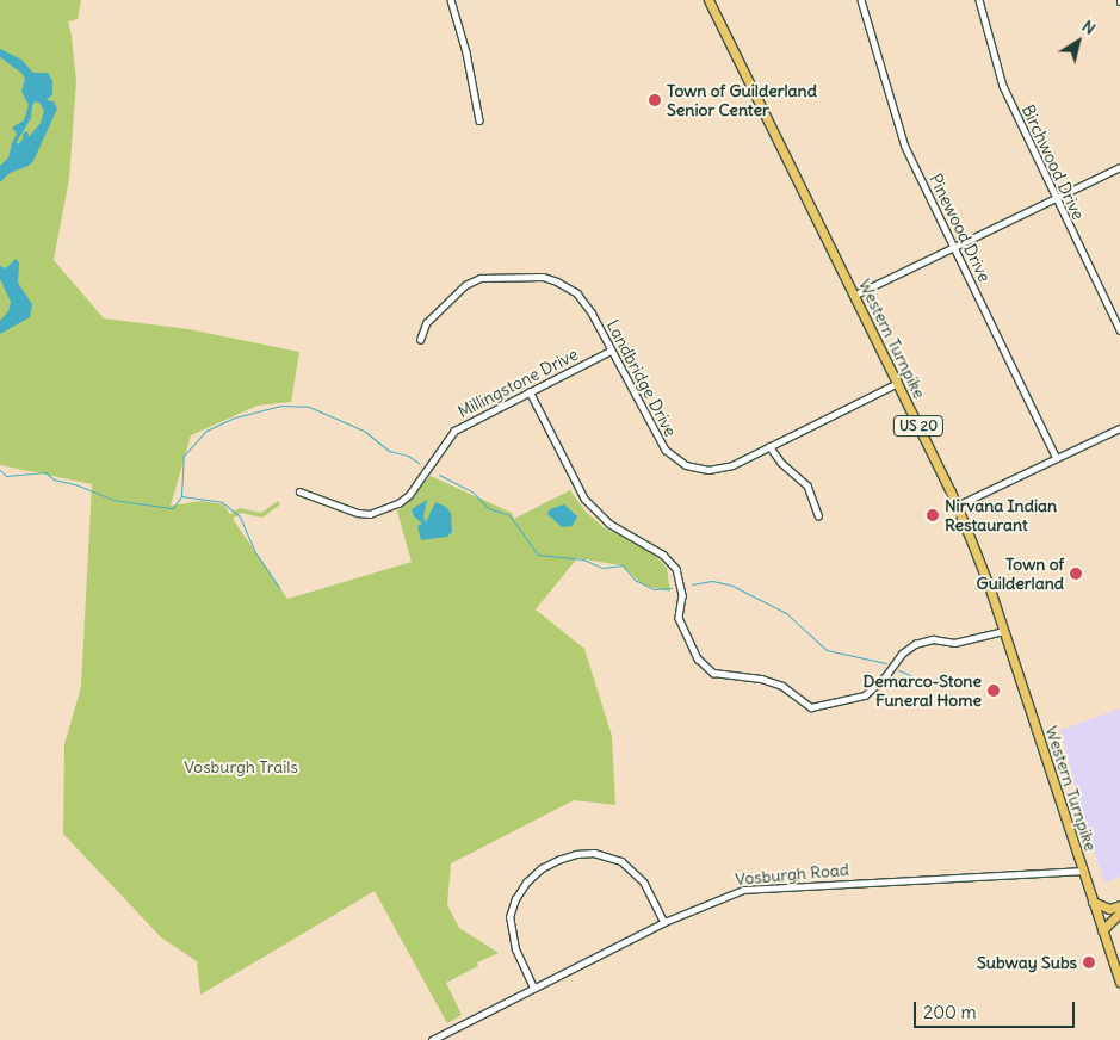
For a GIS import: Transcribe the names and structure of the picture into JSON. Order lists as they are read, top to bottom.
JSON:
{
  "streets": {
    "main road": ["Western Turnpike", "US 20"],
    "street": [
      "Birchwood Drive",
      "Pinewood Drive",
      "Landbridge Drive",
      "Millingstone Drive",
      "Vosburgh Road"
    ]
  },
  "crossings": [
    ["Western Turnpike", "Landbridge Drive"],
    ["Western Turnpike", "US 20"],
    ["Western Turnpike", "Vosburgh Road"],
    ["Landbridge Drive", "Millingstone Drive"],
    ["US 20", "Vosburgh Road"]
  ],
  "parks": ["Vosburgh Trails"],
  "places": [
    "Town of Guilderland Senior Center",
    "Nirvana Indian Restaurant",
    "Town of Guilderland",
    "Demarco-Stone Funeral Home",
    "Subway Subs"
  ],
  "scale_bar": "200 m",
  "north": "top right"
}
